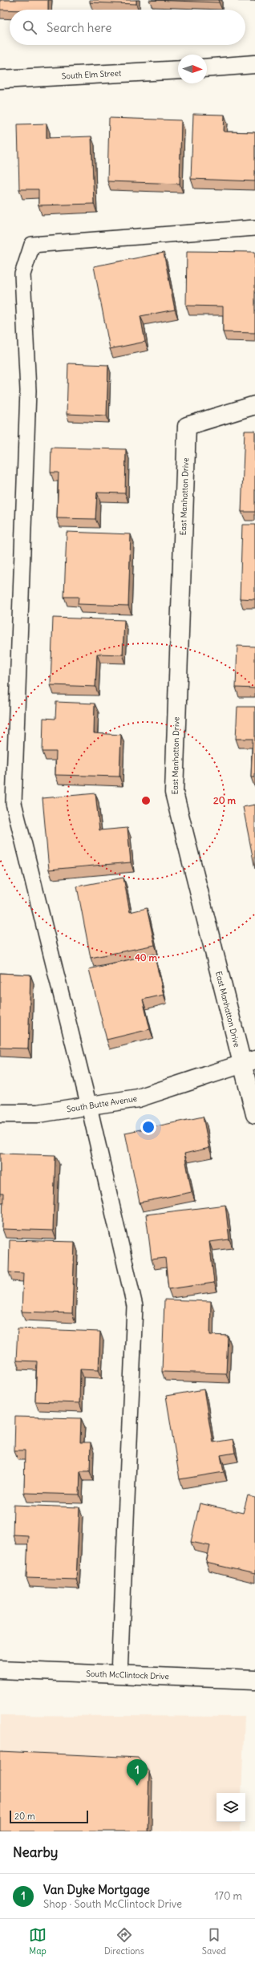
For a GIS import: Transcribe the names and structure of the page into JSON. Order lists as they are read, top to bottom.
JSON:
{
  "streets": {
    "street": [
      "South Elm Street",
      "East Manhatton Drive",
      "South Butte Avenue",
      "South McClintock Drive"
    ]
  },
  "crossings": [
    ["East Manhatton Drive", "South Butte Avenue"]
  ],
  "scale_bar": "20 m",
  "north": "right",
  "page": {
    "search": "Search here",
    "pins": "1",
    "scale": "20 m",
    "heading": "Nearby",
    "list": [
      {
        "mark": "1",
        "name": "Van Dyke Mortgage",
        "note": "Shop · South McClintock Drive",
        "value": "170 m"
      }
    ],
    "nav": ["Map", "Directions", "Saved"]
  },
  "rings": ["20 m", "40 m"]
}
